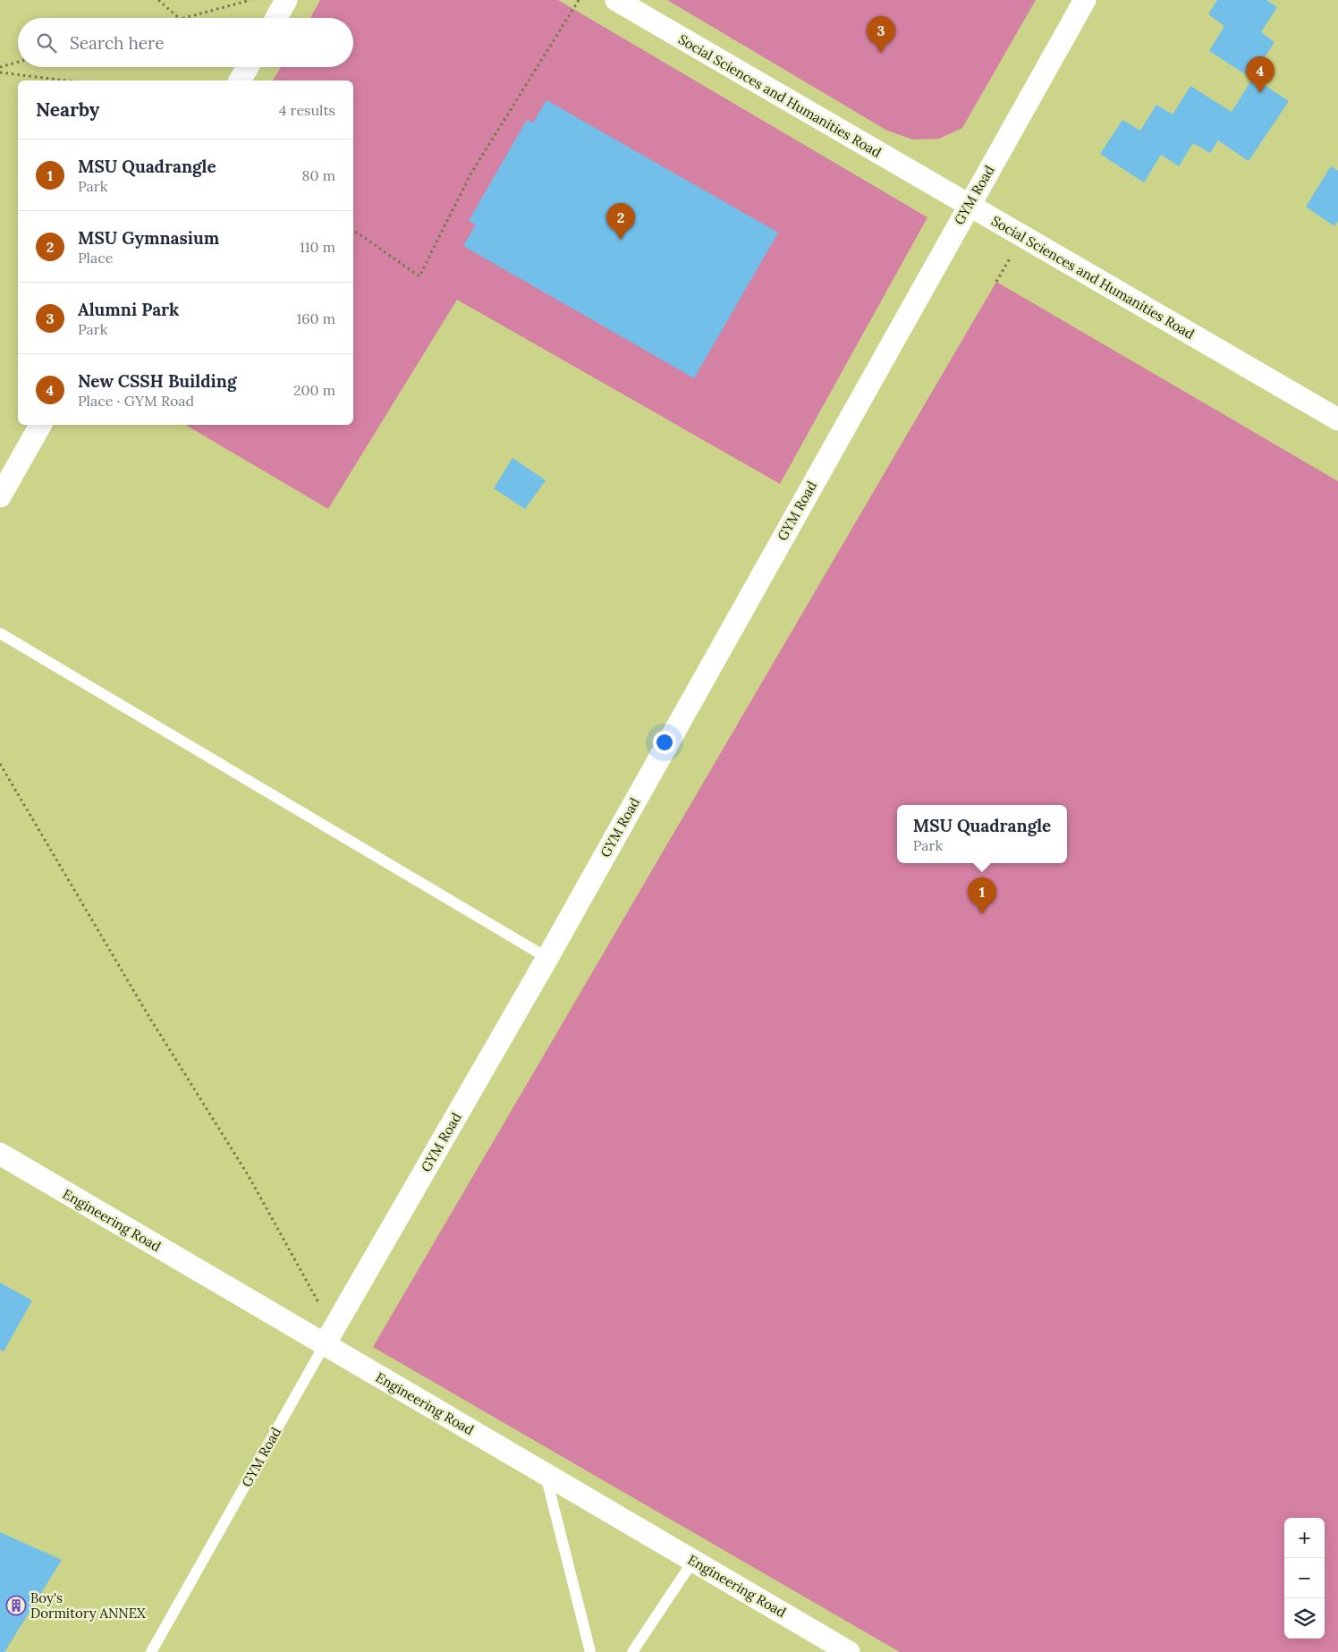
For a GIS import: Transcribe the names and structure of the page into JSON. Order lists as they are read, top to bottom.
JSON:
{
  "streets": {
    "street": ["Social Sciences and Humanities Road", "GYM Road", "Engineering Road"]
  },
  "crossings": [
    ["Social Sciences and Humanities Road", "GYM Road"],
    ["GYM Road", "Engineering Road"]
  ],
  "places": {
    "building": ["Boy's Dormitory ANNEX"]
  },
  "page": {
    "pins": [
      "3",
      "4",
      "2",
      "1"
    ],
    "search": "Search here",
    "heading": ["Nearby", "4 results"],
    "list": [
      {
        "mark": "1",
        "name": "MSU Quadrangle",
        "note": "Park",
        "value": "80 m"
      },
      {
        "mark": "2",
        "name": "MSU Gymnasium",
        "note": "Place",
        "value": "110 m"
      },
      {
        "mark": "3",
        "name": "Alumni Park",
        "note": "Park",
        "value": "160 m"
      },
      {
        "mark": "4",
        "name": "New CSSH Building",
        "note": "Place · GYM Road",
        "value": "200 m"
      }
    ],
    "popup": ["MSU Quadrangle", "Park"],
    "map_buttons": ["+", "−"]
  }
}
